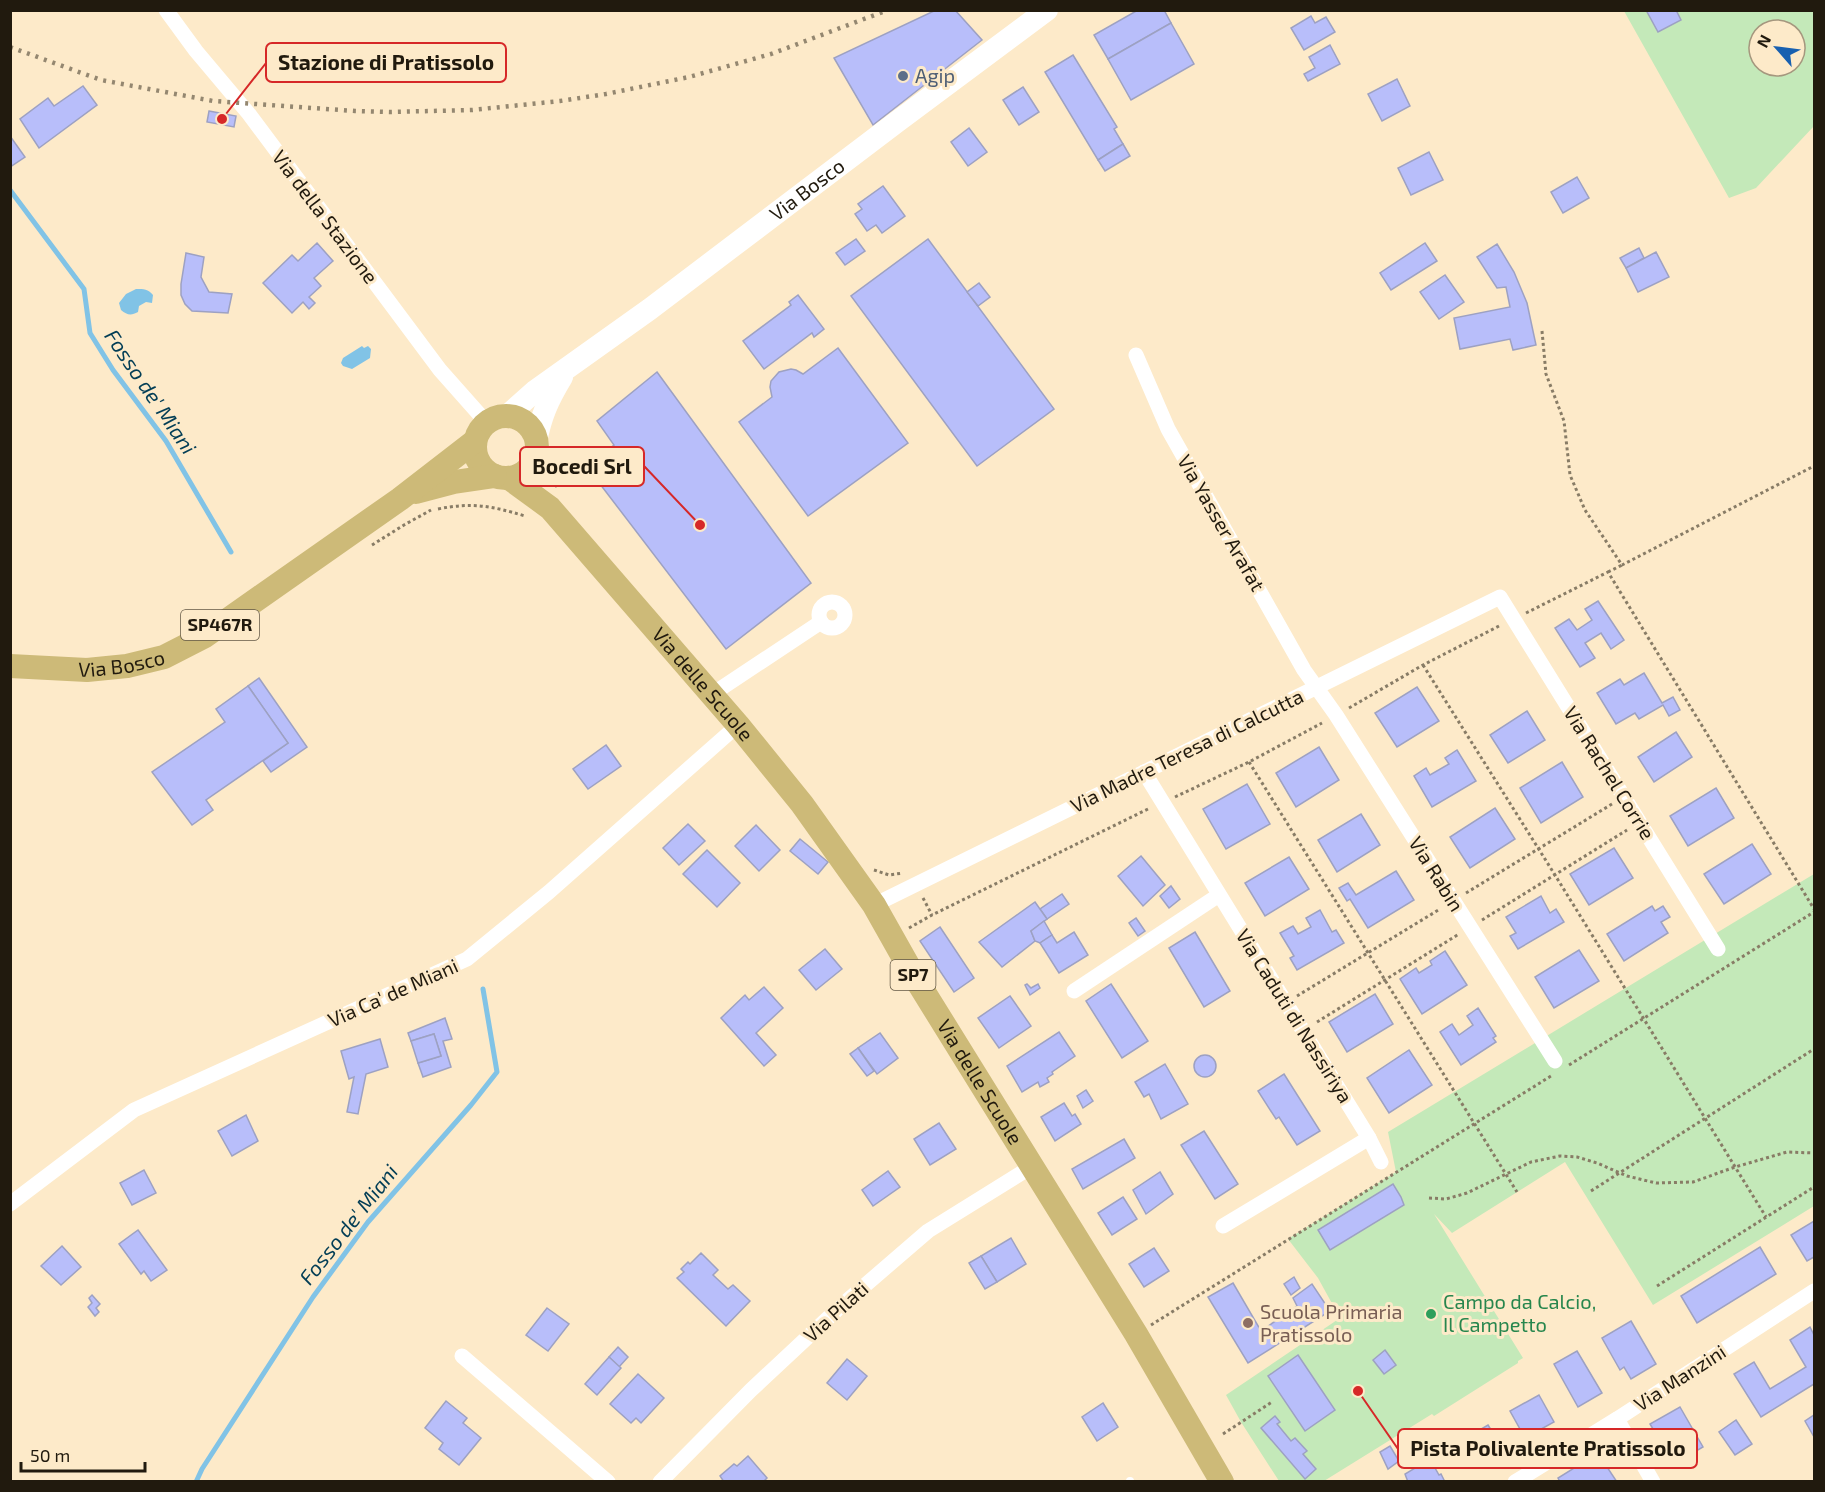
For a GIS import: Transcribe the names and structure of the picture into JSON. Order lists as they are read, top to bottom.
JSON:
{
  "streets": {
    "main road": [
      "Via Bosco",
      "SP467R",
      "Via delle Scuole",
      "SP7"
    ],
    "street": [
      "Via della Stazione",
      "Via Yasser Arafat",
      "Via Madre Teresa di Calcutta",
      "Via Rachel Corrie",
      "Via Rabin",
      "Via Ca' de Miani",
      "Via Caduti di Nassiriya",
      "Via Pilati",
      "Via Manzini"
    ]
  },
  "crossings": [
    ["Via Bosco", "Via della Stazione"],
    ["Via Bosco", "Via delle Scuole"],
    ["Via della Stazione", "Via delle Scuole"],
    ["Via Yasser Arafat", "Via Madre Teresa di Calcutta"],
    ["Via Yasser Arafat", "Via Rabin"],
    ["Via delle Scuole", "Via Madre Teresa di Calcutta"],
    ["Via delle Scuole", "Via Ca' de Miani"],
    ["Via delle Scuole", "Via Pilati"],
    ["Via Madre Teresa di Calcutta", "Via Rachel Corrie"],
    ["Via Madre Teresa di Calcutta", "Via Rabin"],
    ["Via Madre Teresa di Calcutta", "Via Caduti di Nassiriya"]
  ],
  "water": ["Fosso de' Miani"],
  "places": [
    "Agip",
    "Stazione di Pratissolo",
    "Bocedi Srl",
    "Campo da Calcio, Il Campetto",
    "Scuola Primaria Pratissolo",
    "Pista Polivalente Pratissolo"
  ],
  "scale_bar": "50 m",
  "north": "top left"
}
